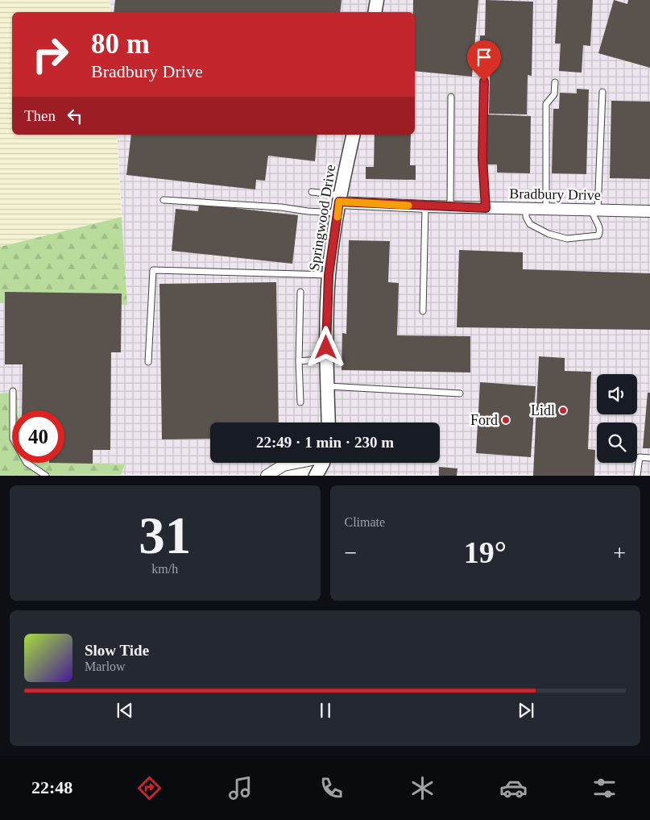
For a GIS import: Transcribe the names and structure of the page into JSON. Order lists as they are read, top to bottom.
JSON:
{
  "streets": {
    "street": ["Bradbury Drive", "Springwood Drive"]
  },
  "crossings": [
    ["Bradbury Drive", "Springwood Drive"]
  ],
  "places": ["Lidl", "Ford"],
  "page": {
    "turn": ["80 m", "Bradbury Drive"],
    "then": "Then",
    "limit": "40",
    "trip": "22:49 · 1 min · 230 m",
    "tile": [
      ["31", "km/h"],
      "Climate"
    ],
    "heat": ["−", "19°", "+"],
    "song": ["Slow Tide", "Marlow"],
    "tabs": "22:48"
  }
}
